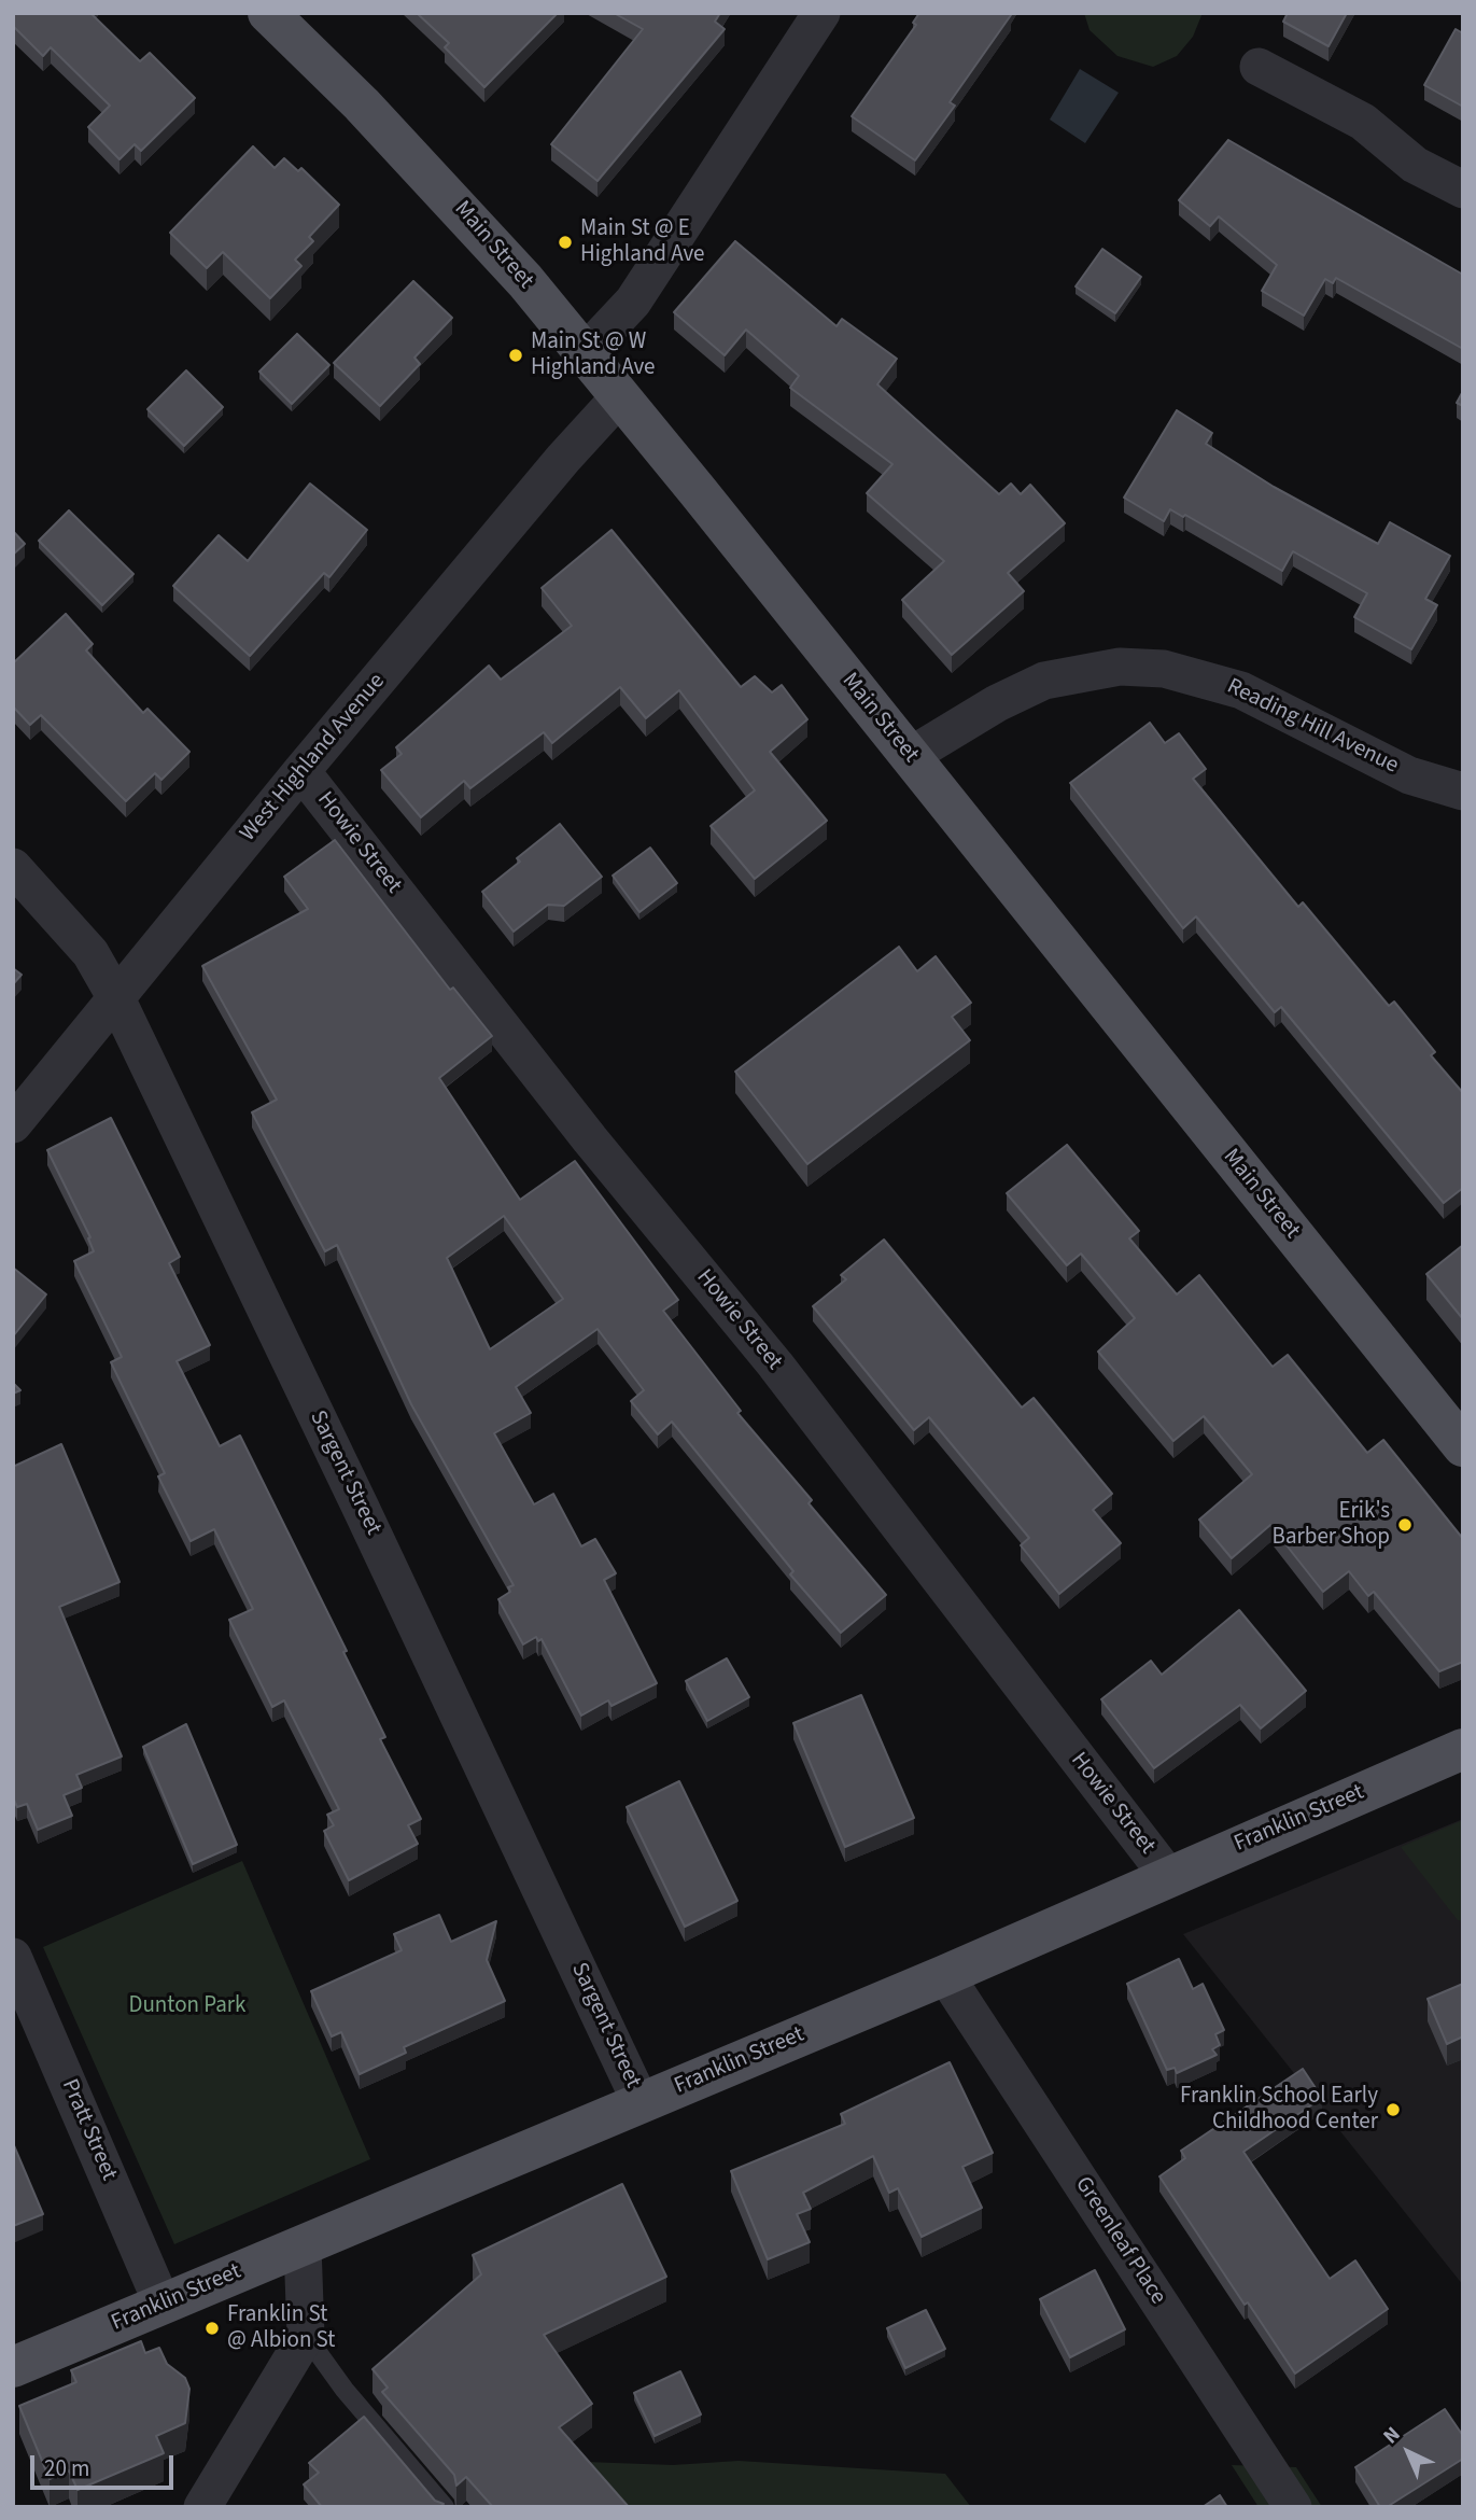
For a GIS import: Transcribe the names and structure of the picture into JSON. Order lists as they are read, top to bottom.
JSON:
{
  "streets": {
    "main road": ["Main Street", "Franklin Street"],
    "street": [
      "Reading Hill Avenue",
      "West Highland Avenue",
      "Howie Street",
      "Sargent Street",
      "Pratt Street",
      "Greenleaf Place"
    ]
  },
  "crossings": [
    ["Main Street", "Reading Hill Avenue"],
    ["Main Street", "West Highland Avenue"],
    ["West Highland Avenue", "Howie Street"],
    ["West Highland Avenue", "Sargent Street"],
    ["Howie Street", "Franklin Street"],
    ["Sargent Street", "Franklin Street"],
    ["Franklin Street", "Pratt Street"],
    ["Franklin Street", "Greenleaf Place"]
  ],
  "parks": ["Dunton Park"],
  "places": [
    "Main St @ E Highland Ave",
    "Main St @ W Highland Ave",
    "Erik's Barber Shop",
    "Franklin School Early Childhood Center",
    "Franklin St @ Albion St"
  ],
  "scale_bar": "20 m",
  "north": "top left"
}
